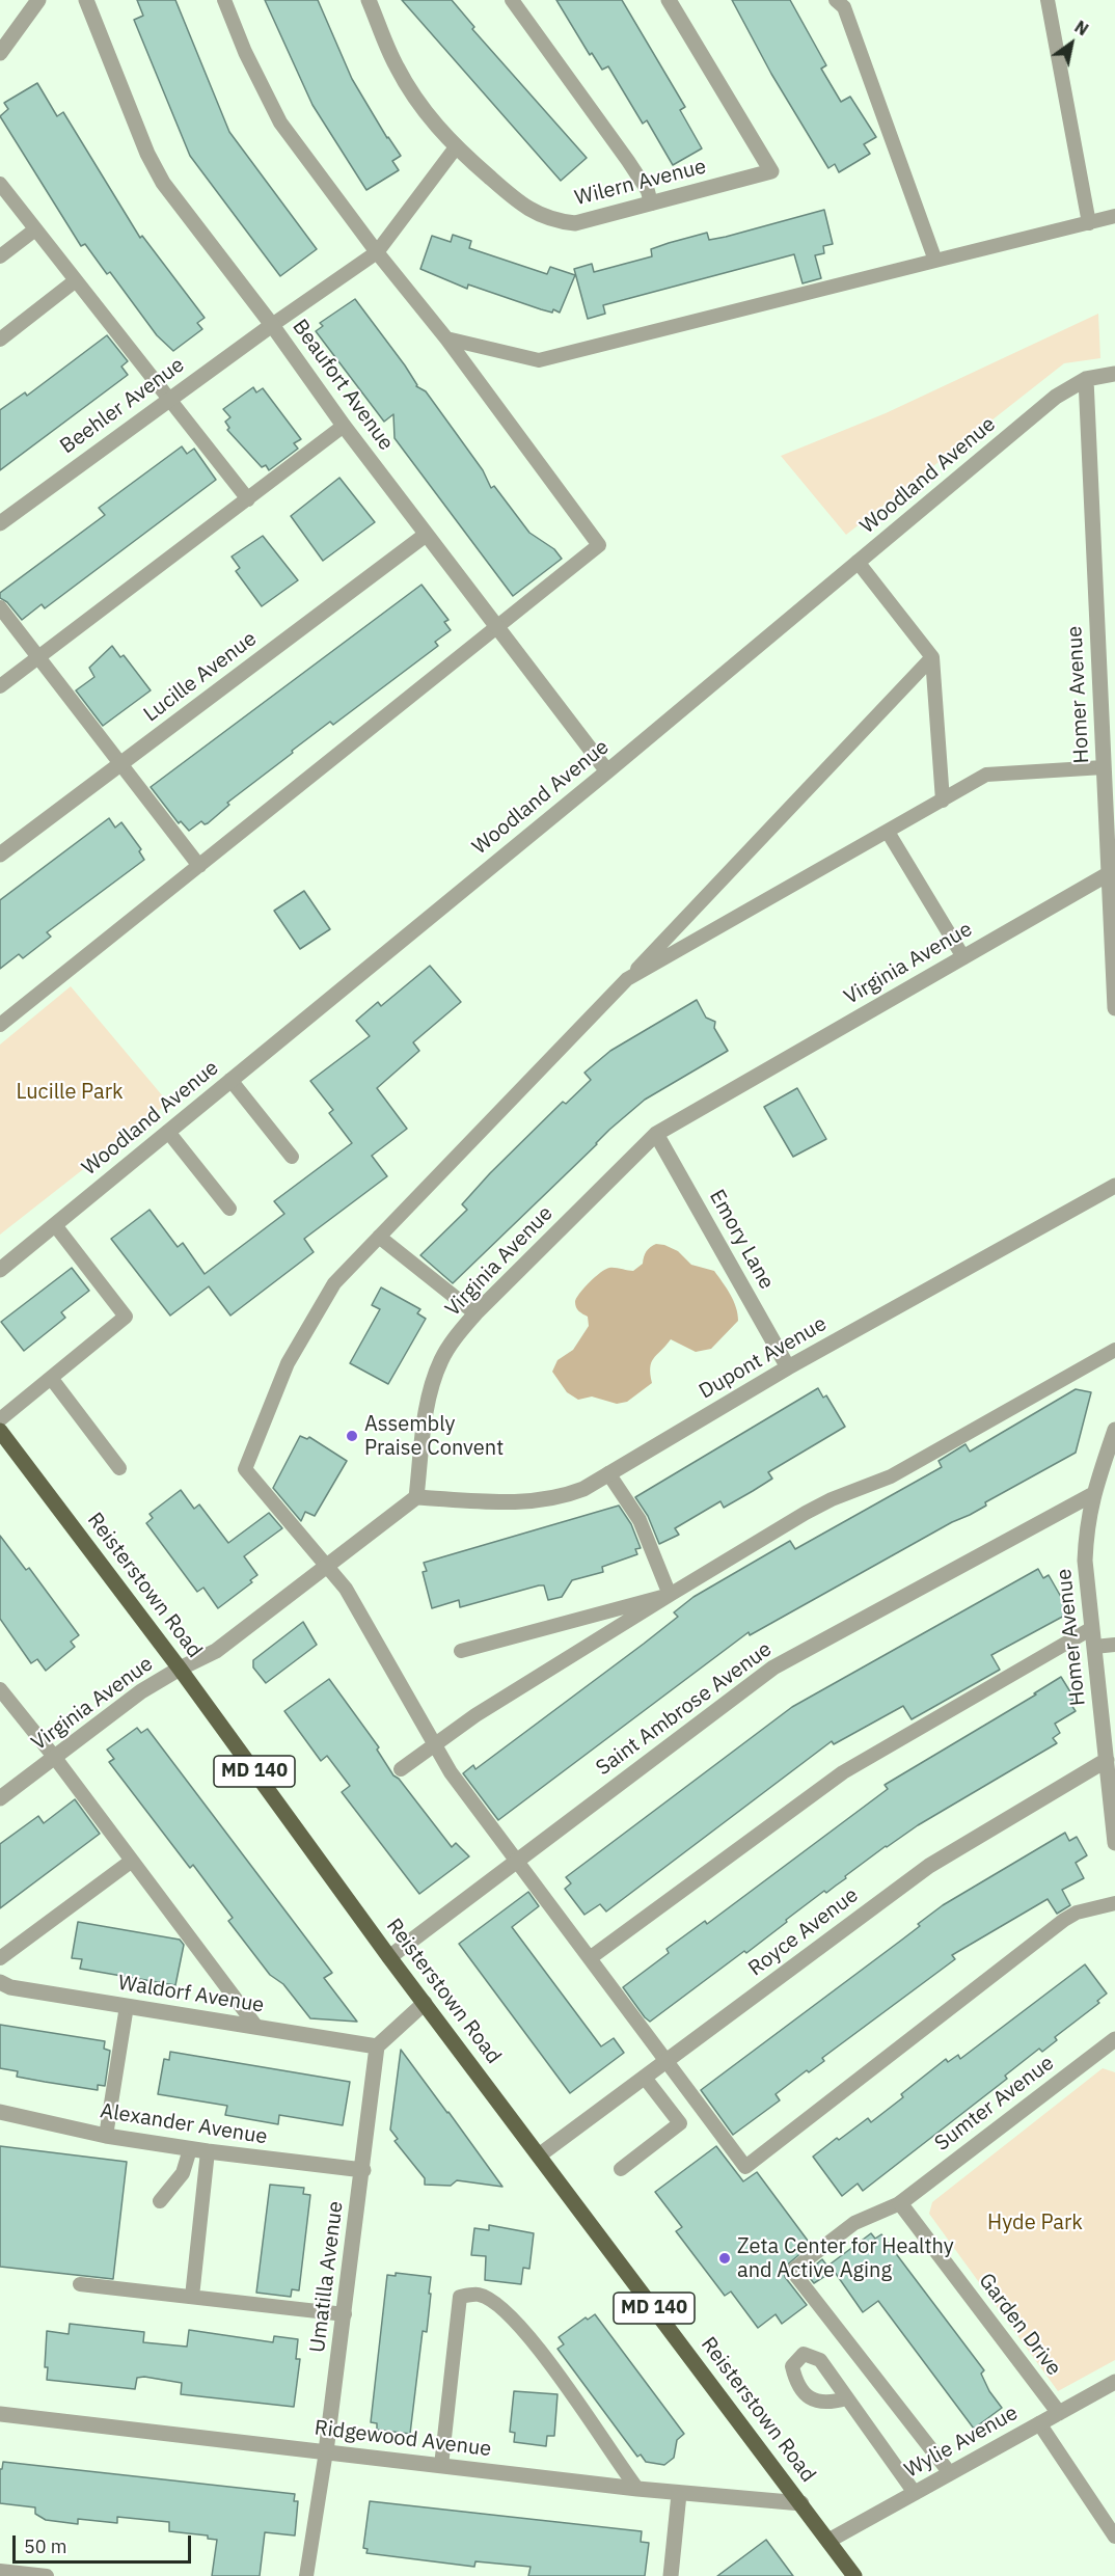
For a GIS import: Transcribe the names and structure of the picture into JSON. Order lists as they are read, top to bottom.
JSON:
{
  "streets": {
    "main road": ["Reisterstown Road", "MD 140"],
    "street": [
      "Wilern Avenue",
      "Beaufort Avenue",
      "Beehler Avenue",
      "Woodland Avenue",
      "Lucille Avenue",
      "Homer Avenue",
      "Virginia Avenue",
      "Emory Lane",
      "Dupont Avenue",
      "Saint Ambrose Avenue",
      "Royce Avenue",
      "Waldorf Avenue",
      "Sumter Avenue",
      "Alexander Avenue",
      "Umatilla Avenue",
      "Garden Drive",
      "Ridgewood Avenue",
      "Wylie Avenue"
    ]
  },
  "crossings": [
    ["Beaufort Avenue", "Beehler Avenue"],
    ["Beaufort Avenue", "Woodland Avenue"],
    ["Beaufort Avenue", "Lucille Avenue"],
    ["Woodland Avenue", "Homer Avenue"],
    ["Homer Avenue", "Virginia Avenue"],
    ["Homer Avenue", "Saint Ambrose Avenue"],
    ["Homer Avenue", "Royce Avenue"],
    ["Virginia Avenue", "Emory Lane"],
    ["Virginia Avenue", "Dupont Avenue"],
    ["Virginia Avenue", "Reisterstown Road"],
    ["Emory Lane", "Dupont Avenue"],
    ["Reisterstown Road", "Saint Ambrose Avenue"],
    ["Reisterstown Road", "Royce Avenue"],
    ["Reisterstown Road", "Ridgewood Avenue"],
    ["Reisterstown Road", "Wylie Avenue"],
    ["Waldorf Avenue", "Umatilla Avenue"],
    ["Sumter Avenue", "Garden Drive"],
    ["Alexander Avenue", "Umatilla Avenue"],
    ["Umatilla Avenue", "Ridgewood Avenue"],
    ["Garden Drive", "Wylie Avenue"]
  ],
  "parks": ["Lucille Park", "Hyde Park"],
  "places": ["Assembly Praise Convent", "Zeta Center for Healthy and Active Aging"],
  "scale_bar": "50 m",
  "north": "top right"
}
